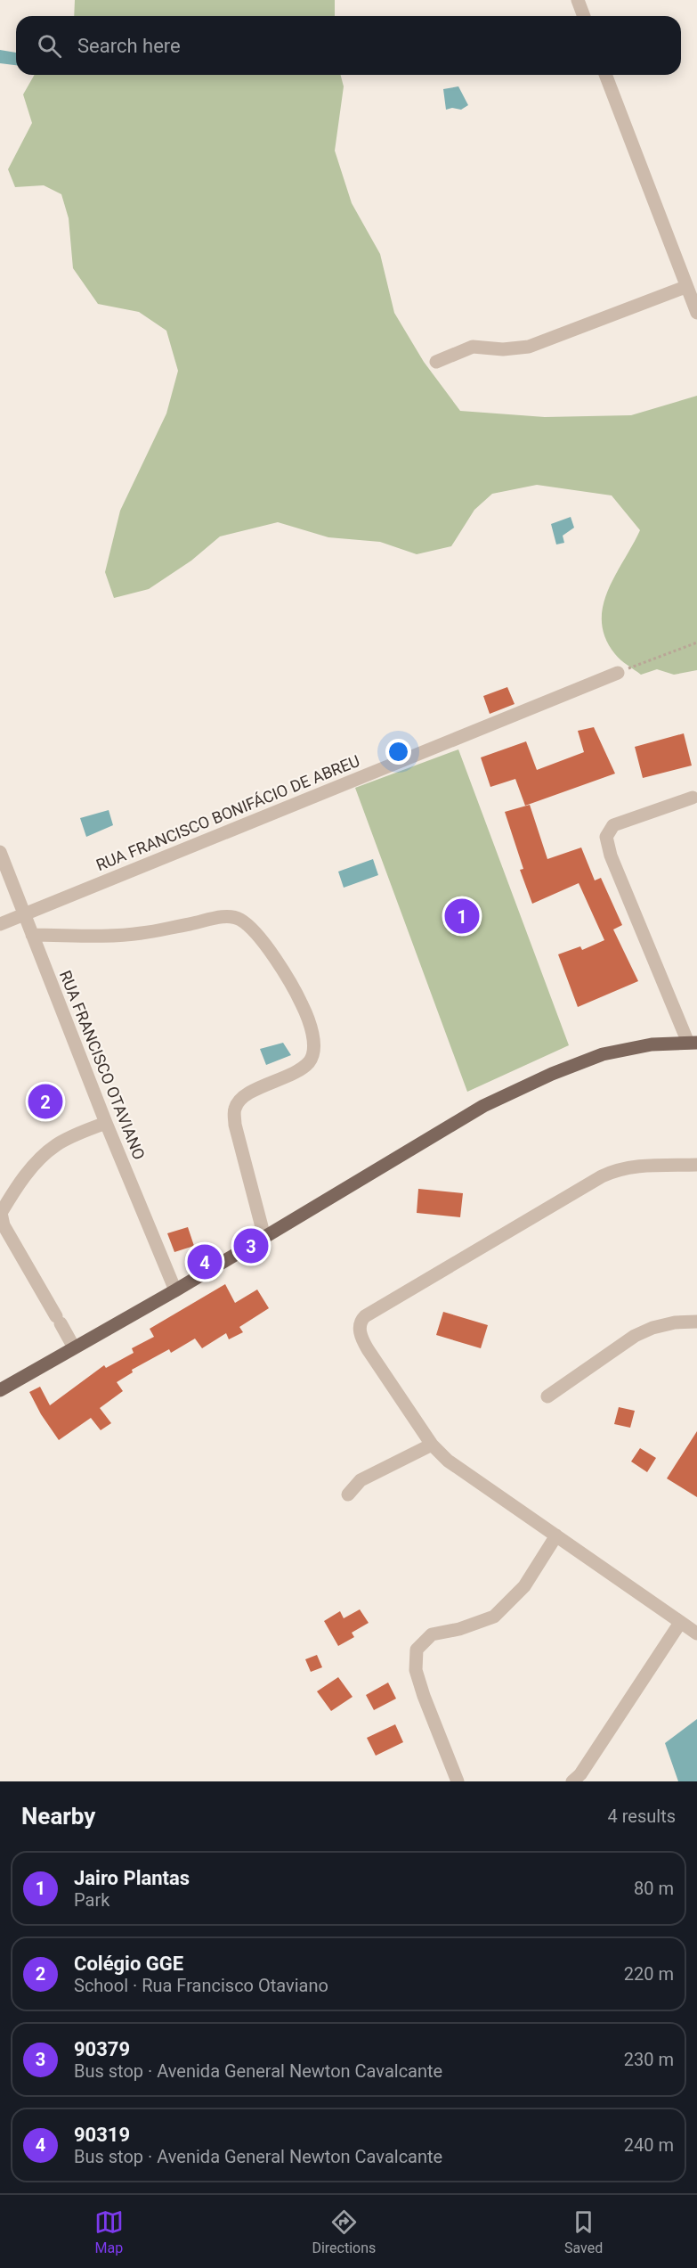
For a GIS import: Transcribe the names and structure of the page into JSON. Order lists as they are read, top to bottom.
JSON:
{
  "streets": {
    "street": ["RUA FRANCISCO BONIFÁCIO DE ABREU", "RUA FRANCISCO OTAVIANO"]
  },
  "crossings": [
    ["RUA FRANCISCO BONIFÁCIO DE ABREU", "RUA FRANCISCO OTAVIANO"]
  ],
  "page": {
    "search": "Search here",
    "pins": [
      "1",
      "2",
      "3",
      "4"
    ],
    "heading": ["Nearby", "4 results"],
    "list": [
      {
        "mark": "1",
        "name": "Jairo Plantas",
        "note": "Park",
        "value": "80 m"
      },
      {
        "mark": "2",
        "name": "Colégio GGE",
        "note": "School · Rua Francisco Otaviano",
        "value": "220 m"
      },
      {
        "mark": "3",
        "name": "90379",
        "note": "Bus stop · Avenida General Newton Cavalcante",
        "value": "230 m"
      },
      {
        "mark": "4",
        "name": "90319",
        "note": "Bus stop · Avenida General Newton Cavalcante",
        "value": "240 m"
      }
    ],
    "nav": ["Map", "Directions", "Saved"]
  }
}
